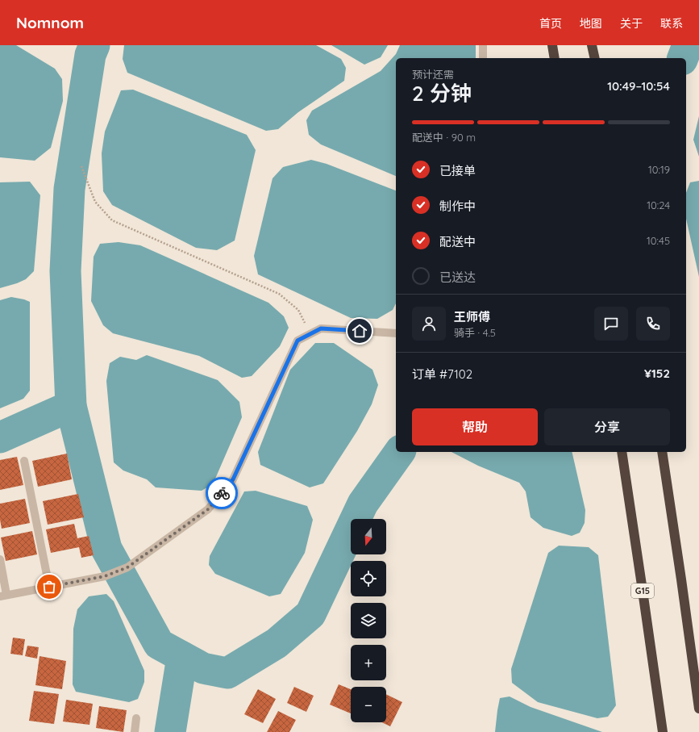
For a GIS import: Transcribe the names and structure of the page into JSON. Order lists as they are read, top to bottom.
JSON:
{
  "streets": {
    "highway": ["G15"]
  },
  "north": "bottom",
  "page": {
    "header": "Nomnom",
    "nav": [
      "首页",
      "地图",
      "关于",
      "联系"
    ],
    "heading": ["2 分钟", "预计还需", "10:49–10:54"],
    "panel": [
      "王师傅",
      "骑手 · 4.5",
      "订单 #7102",
      "¥152"
    ],
    "bar": "配送中 · 90 m",
    "list": [
      ["已接单", "10:19"],
      ["制作中", "10:24"],
      ["配送中", "10:45"],
      "已送达"
    ],
    "buttons": ["帮助", "分享"],
    "map_buttons": ["+", "−"]
  }
}
